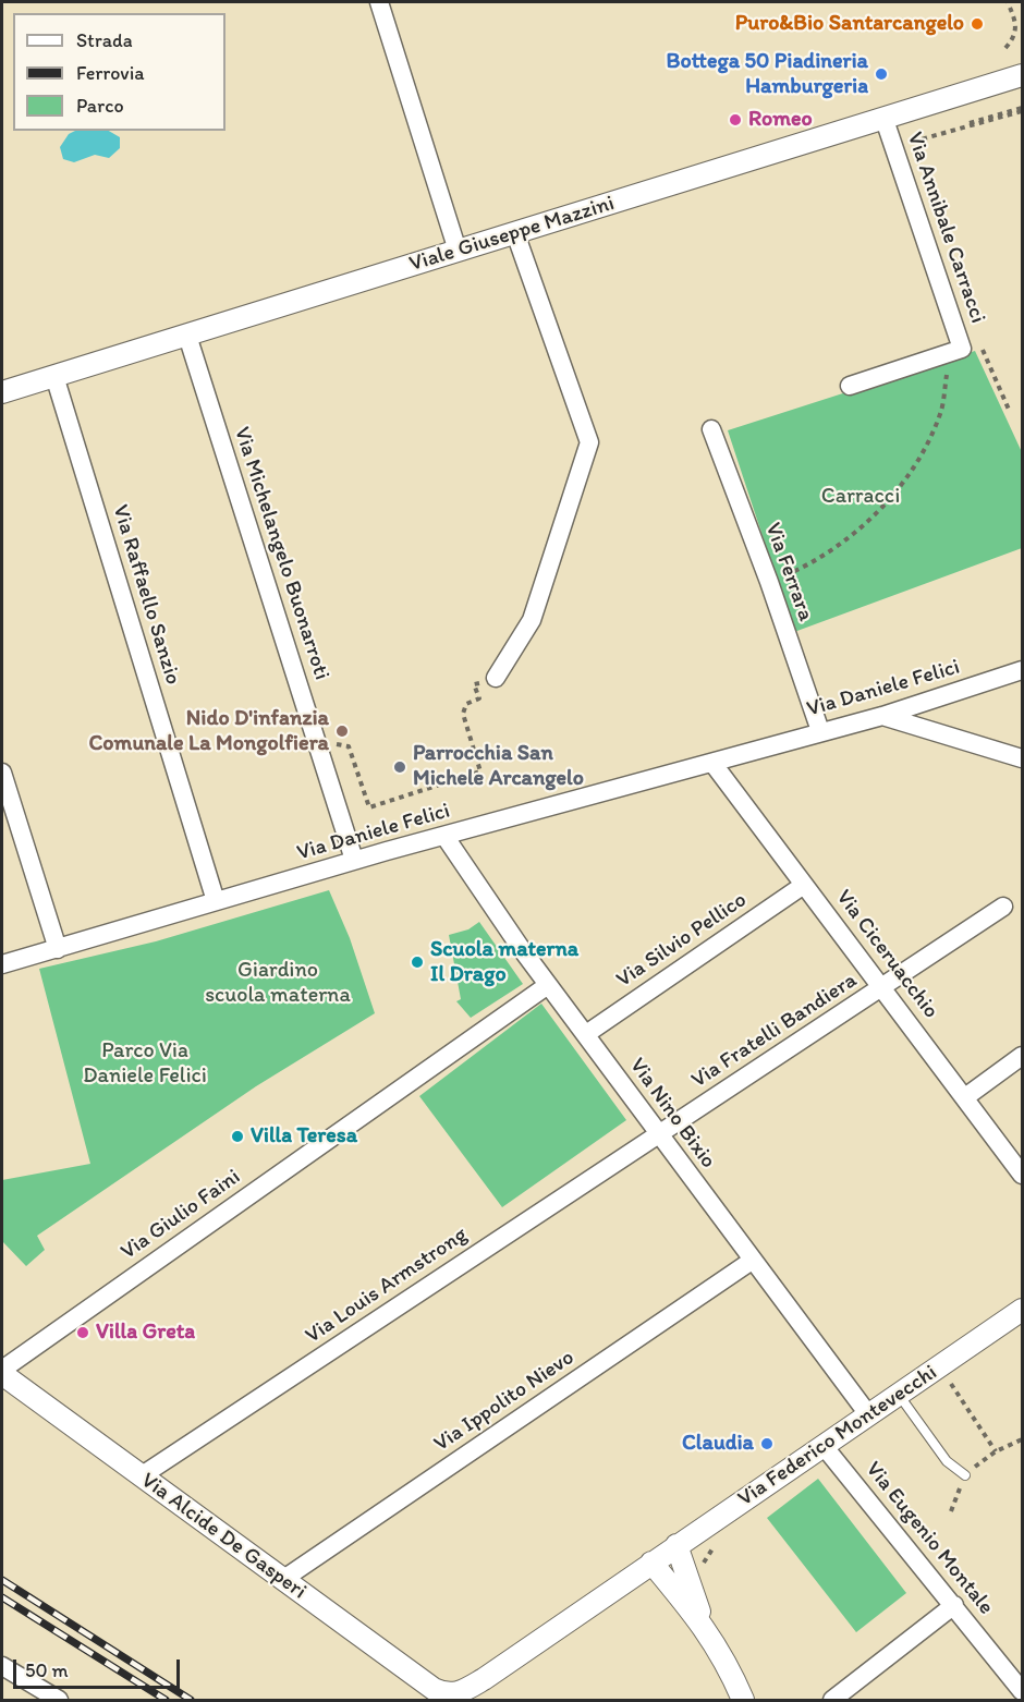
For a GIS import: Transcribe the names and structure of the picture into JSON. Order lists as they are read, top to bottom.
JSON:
{
  "streets": {
    "street": [
      "Via Annibale Carracci",
      "Viale Giuseppe Mazzini",
      "Via Michelangelo Buonarroti",
      "Via Ferrara",
      "Via Raffaello Sanzio",
      "Via Daniele Felici",
      "Via Silvio Pellico",
      "Via Ciceruacchio",
      "Via Fratelli Bandiera",
      "Via Nino Bixio",
      "Via Giulio Faini",
      "Via Louis Armstrong",
      "Via Ippolito Nievo",
      "Via Federico Montevecchi",
      "Via Alcide De Gasperi",
      "Via Eugenio Montale"
    ]
  },
  "crossings": [
    ["Via Annibale Carracci", "Viale Giuseppe Mazzini"],
    ["Viale Giuseppe Mazzini", "Via Michelangelo Buonarroti"],
    ["Viale Giuseppe Mazzini", "Via Raffaello Sanzio"],
    ["Via Michelangelo Buonarroti", "Via Daniele Felici"],
    ["Via Ferrara", "Via Daniele Felici"],
    ["Via Raffaello Sanzio", "Via Daniele Felici"],
    ["Via Daniele Felici", "Via Ciceruacchio"],
    ["Via Daniele Felici", "Via Nino Bixio"],
    ["Via Silvio Pellico", "Via Ciceruacchio"],
    ["Via Silvio Pellico", "Via Nino Bixio"],
    ["Via Ciceruacchio", "Via Fratelli Bandiera"],
    ["Via Fratelli Bandiera", "Via Nino Bixio"],
    ["Via Fratelli Bandiera", "Via Louis Armstrong"],
    ["Via Nino Bixio", "Via Giulio Faini"],
    ["Via Nino Bixio", "Via Louis Armstrong"],
    ["Via Nino Bixio", "Via Ippolito Nievo"],
    ["Via Nino Bixio", "Via Federico Montevecchi"],
    ["Via Giulio Faini", "Via Alcide De Gasperi"],
    ["Via Louis Armstrong", "Via Alcide De Gasperi"],
    ["Via Ippolito Nievo", "Via Alcide De Gasperi"],
    ["Via Federico Montevecchi", "Via Alcide De Gasperi"],
    ["Via Federico Montevecchi", "Via Eugenio Montale"]
  ],
  "parks": ["Carracci", "Giardino scuola materna", "Parco Via Daniele Felici"],
  "places": [
    "Puro&Bio Santarcangelo",
    "Bottega 50 Piadineria Hamburgeria",
    "Romeo",
    "Nido D'infanzia Comunale La Mongolfiera",
    "Parrocchia San Michele Arcangelo",
    "Scuola materna Il Drago",
    "Villa Teresa",
    "Villa Greta",
    "Claudia"
  ],
  "legend": ["Strada", "Ferrovia", "Parco"],
  "scale_bar": "50 m"
}
